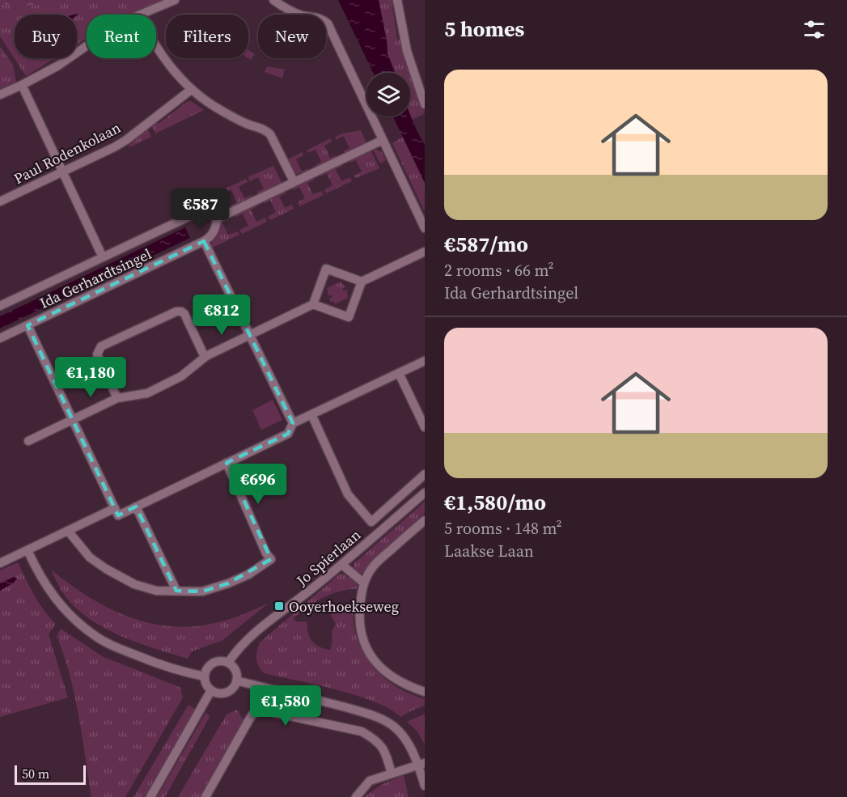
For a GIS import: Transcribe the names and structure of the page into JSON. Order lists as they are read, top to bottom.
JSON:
{
  "streets": {
    "street": ["Paul Rodenkolaan", "Ida Gerhardtsingel", "Jo Spierlaan"]
  },
  "places": {
    "transit": ["Ooyerhoekseweg"]
  },
  "scale_bar": "50 m",
  "page": {
    "heading": "5 homes",
    "chip": [
      "Buy",
      "Rent",
      "Filters",
      "New"
    ],
    "list": [
      {
        "name": "€587/mo",
        "note": "2 rooms · 66 m² · Ida Gerhardtsingel"
      },
      {
        "name": "€1,580/mo",
        "note": "5 rooms · 148 m² · Laakse Laan"
      }
    ],
    "price": [
      "€587",
      "€812",
      "€1,180",
      "€696",
      "€1,580"
    ],
    "scale": "50 m"
  }
}
